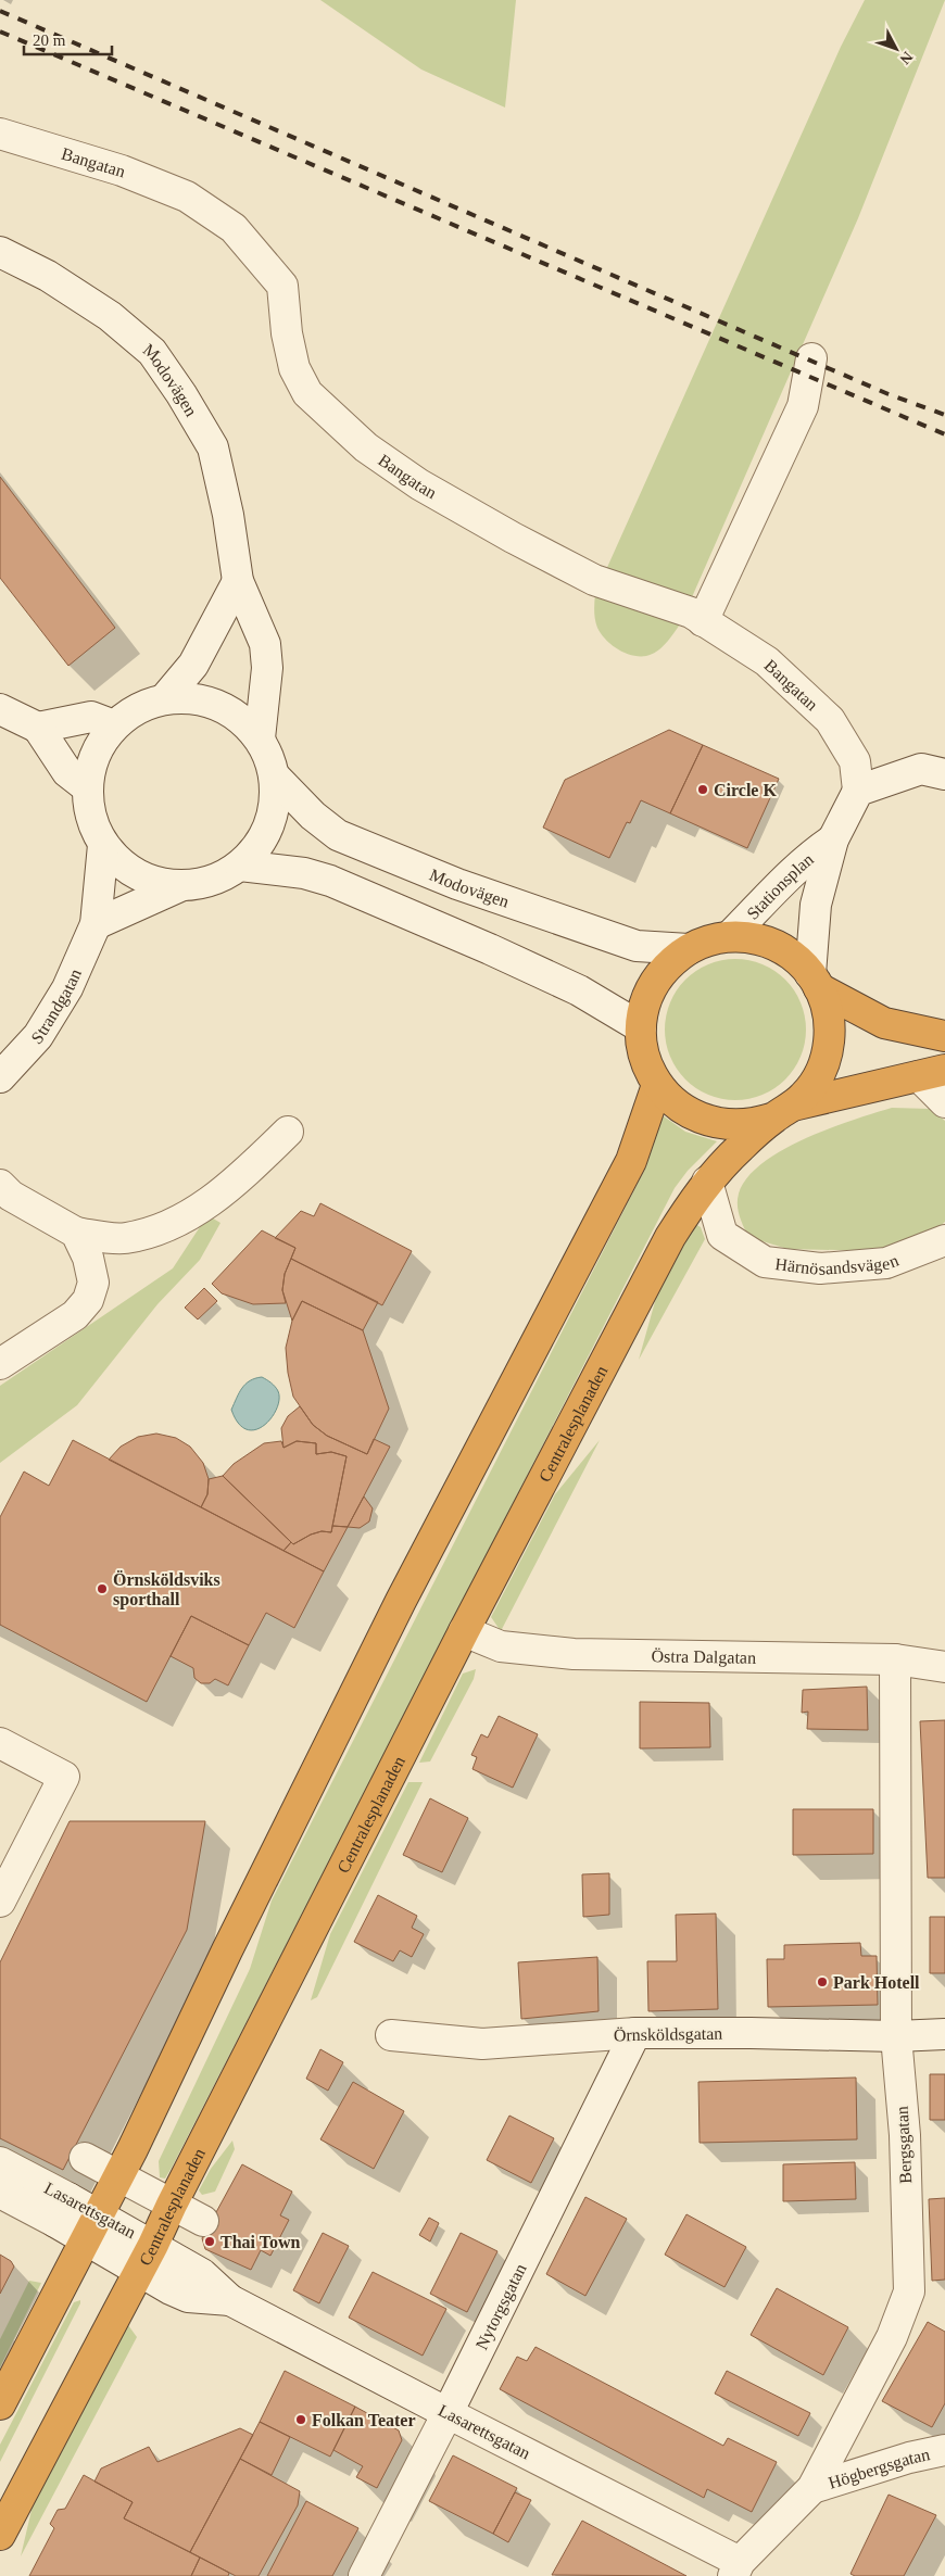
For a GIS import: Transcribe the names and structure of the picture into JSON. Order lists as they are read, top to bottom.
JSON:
{
  "streets": {
    "highway": ["Centralesplanaden"],
    "street": [
      "Bangatan",
      "Modovägen",
      "Stationsplan",
      "Strandgatan",
      "Härnösandsvägen",
      "Östra Dalgatan",
      "Örnsköldsgatan",
      "Bergsgatan",
      "Lasarettsgatan",
      "Nytorgsgatan",
      "Högbergsgatan"
    ]
  },
  "crossings": [
    ["Bangatan", "Stationsplan"],
    ["Modovägen", "Stationsplan"],
    ["Modovägen", "Strandgatan"],
    ["Modovägen", "Centralesplanaden"],
    ["Stationsplan", "Centralesplanaden"],
    ["Härnösandsvägen", "Centralesplanaden"],
    ["Centralesplanaden", "Östra Dalgatan"],
    ["Centralesplanaden", "Lasarettsgatan"],
    ["Östra Dalgatan", "Bergsgatan"],
    ["Örnsköldsgatan", "Bergsgatan"],
    ["Örnsköldsgatan", "Nytorgsgatan"],
    ["Bergsgatan", "Lasarettsgatan"],
    ["Bergsgatan", "Högbergsgatan"],
    ["Lasarettsgatan", "Nytorgsgatan"]
  ],
  "places": [
    "Circle K",
    "Örnsköldsviks sporthall",
    "Park Hotell",
    "Thai Town",
    "Folkan Teater"
  ],
  "scale_bar": "20 m",
  "north": "bottom right"
}
